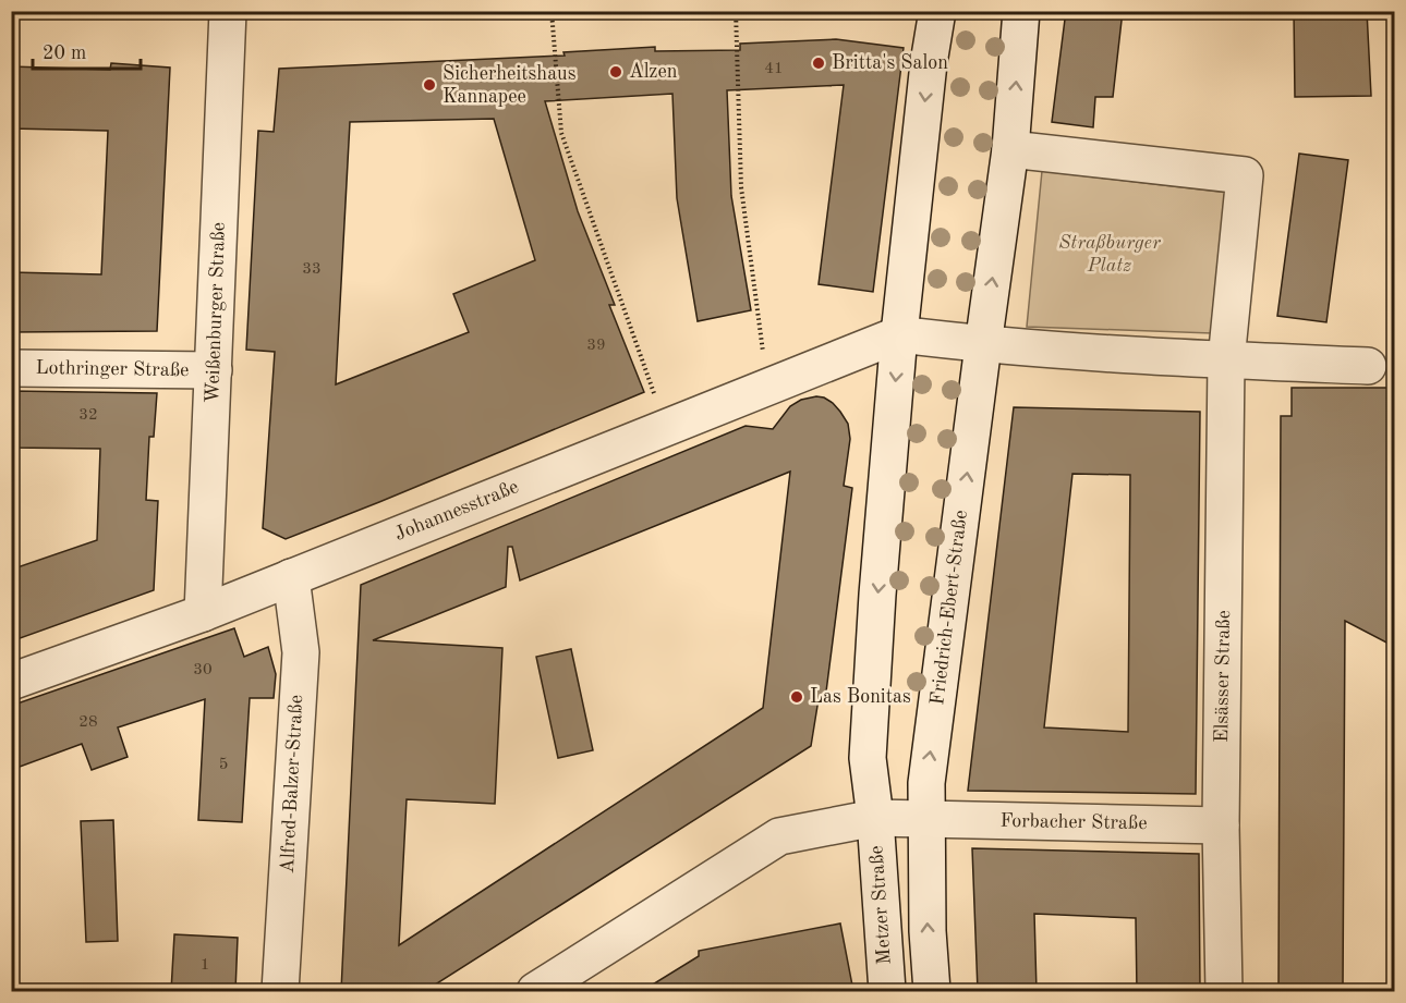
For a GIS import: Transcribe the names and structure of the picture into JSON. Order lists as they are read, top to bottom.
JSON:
{
  "streets": {
    "street": [
      "Weißenburger Straße",
      "Lothringer Straße",
      "Johannesstraße",
      "Friedrich-Ebert-Straße",
      "Elsässer Straße",
      "Alfred-Balzer-Straße",
      "Forbacher Straße",
      "Metzer Straße"
    ]
  },
  "crossings": [
    ["Weißenburger Straße", "Lothringer Straße"],
    ["Weißenburger Straße", "Johannesstraße"],
    ["Johannesstraße", "Alfred-Balzer-Straße"],
    ["Friedrich-Ebert-Straße", "Forbacher Straße"],
    ["Elsässer Straße", "Forbacher Straße"]
  ],
  "parks": ["Straßburger Platz"],
  "places": [
    "Britta's Salon",
    "Alzen",
    "Sicherheitshaus Kannapee",
    "Las Bonitas"
  ],
  "house_numbers": [
    "41",
    "33",
    "39",
    "32",
    "30",
    "28",
    "5",
    "1"
  ],
  "scale_bar": "20 m"
}
